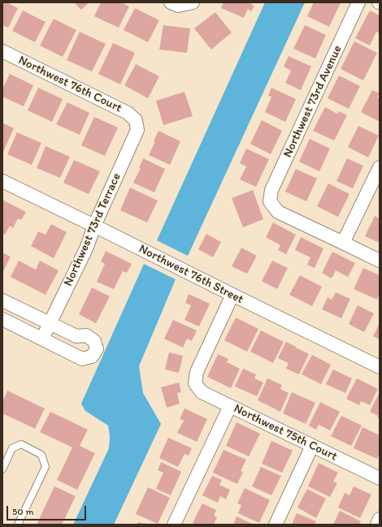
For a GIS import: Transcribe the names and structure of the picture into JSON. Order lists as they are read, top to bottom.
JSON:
{
  "streets": {
    "street": [
      "Northwest 76th Court",
      "Northwest 73rd Avenue",
      "Northwest 73rd Terrace",
      "Northwest 76th Street",
      "Northwest 75th Court"
    ]
  },
  "crossings": [
    ["Northwest 76th Court", "Northwest 73rd Terrace"],
    ["Northwest 73rd Terrace", "Northwest 76th Street"],
    ["Northwest 76th Street", "Northwest 75th Court"]
  ],
  "scale_bar": "50 m"
}
